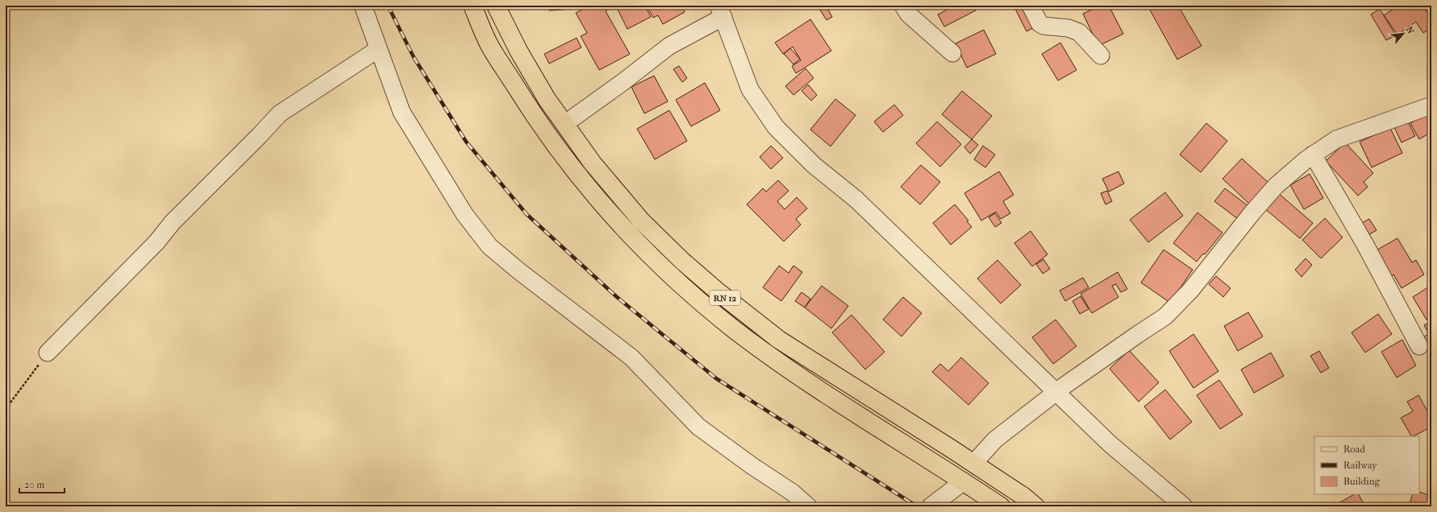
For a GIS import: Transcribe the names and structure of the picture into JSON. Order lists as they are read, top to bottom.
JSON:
{
  "streets": {
    "highway": ["RN 12"]
  },
  "legend": ["Road", "Railway", "Building"],
  "scale_bar": "20 m",
  "north": "top right"
}
